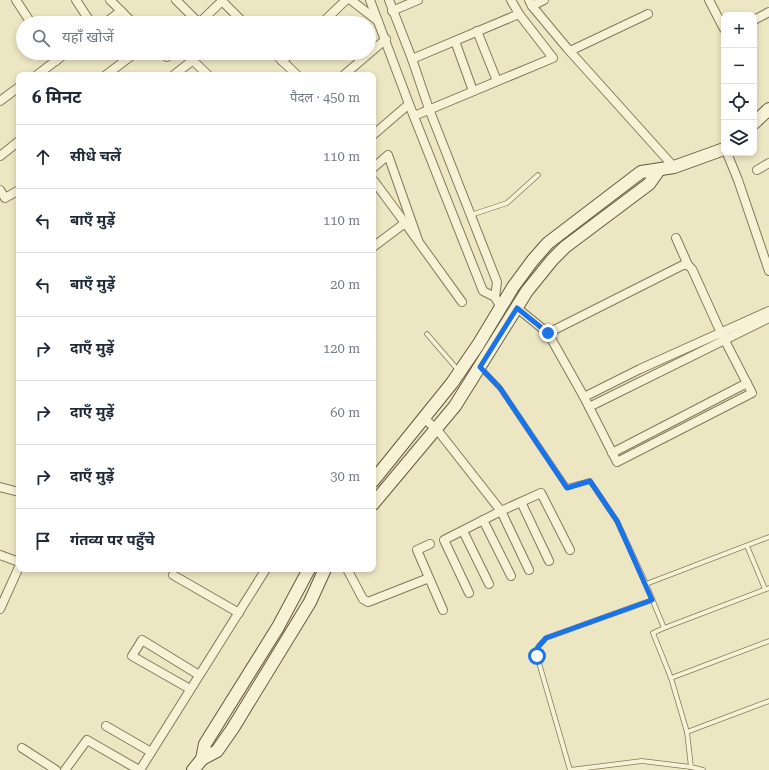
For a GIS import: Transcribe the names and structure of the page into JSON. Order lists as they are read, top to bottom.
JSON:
{
  "page": {
    "map_buttons": ["+", "−"],
    "search": "यहाँ खोजें",
    "heading": ["6 मिनट", "पैदल · 450 m"],
    "list": [
      ["सीधे चलें", "110 m"],
      ["बाएँ मुड़ें", "110 m"],
      ["बाएँ मुड़ें", "20 m"],
      ["दाएँ मुड़ें", "120 m"],
      ["दाएँ मुड़ें", "60 m"],
      ["दाएँ मुड़ें", "30 m"],
      "गंतव्य पर पहुँचे"
    ]
  }
}
